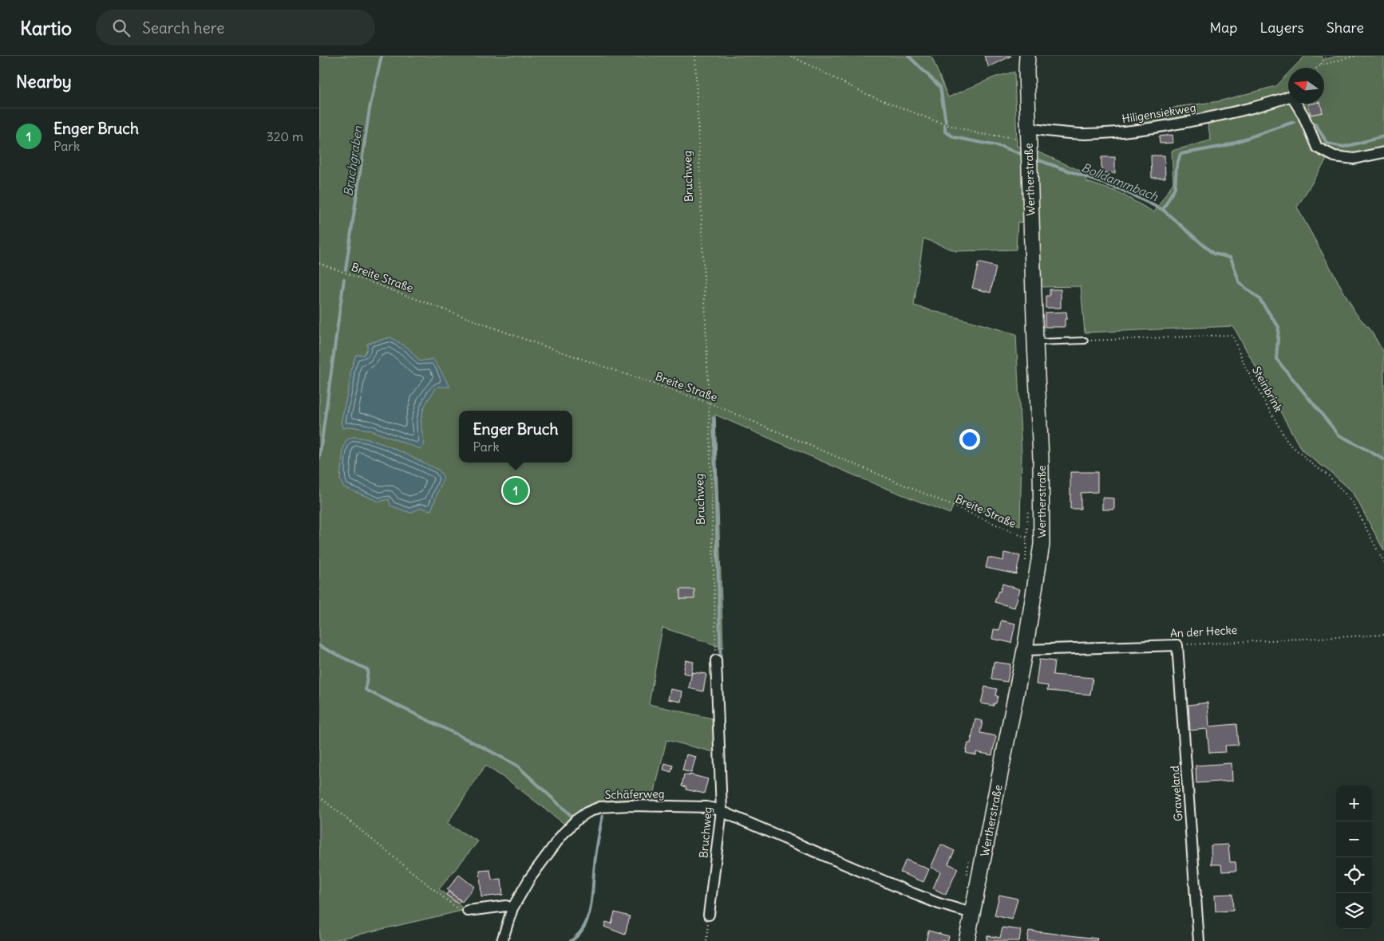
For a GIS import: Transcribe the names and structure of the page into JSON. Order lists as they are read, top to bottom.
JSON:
{
  "streets": {
    "main road": ["Wertherstraße"],
    "street": [
      "Hiligensiekweg",
      "Bruchweg",
      "An der Hecke",
      "Graweland",
      "Schäferweg"
    ],
    "path": ["Breite Straße", "Steinbrink"]
  },
  "crossings": [
    ["Hiligensiekweg", "Wertherstraße"],
    ["Bruchweg", "Breite Straße"],
    ["Bruchweg", "Schäferweg"],
    ["Wertherstraße", "An der Hecke"],
    ["Wertherstraße", "Schäferweg"],
    ["An der Hecke", "Graweland"]
  ],
  "water": ["Bruchgraben", "Bolldammbach"],
  "north": "left",
  "page": {
    "header": "Kartio",
    "search": "Search here",
    "nav": ["Map", "Layers", "Share"],
    "heading": "Nearby",
    "list": [
      {
        "mark": "1",
        "name": "Enger Bruch",
        "note": "Park",
        "value": "320 m"
      }
    ],
    "popup": ["Enger Bruch", "Park"],
    "pins": "1",
    "map_buttons": ["+", "−"]
  }
}
